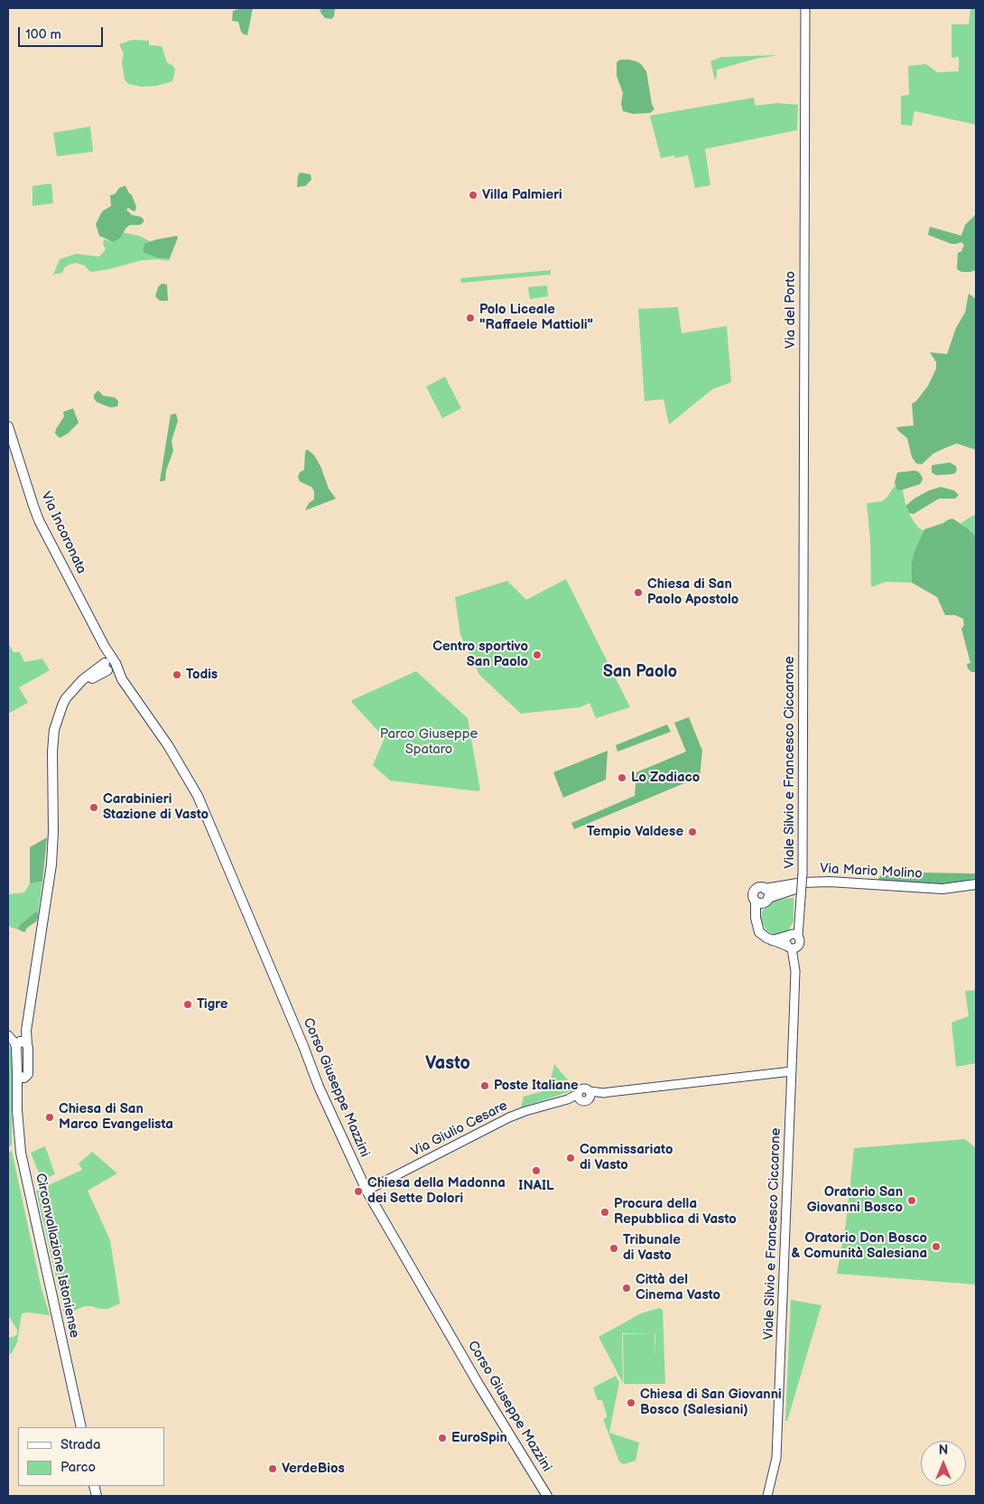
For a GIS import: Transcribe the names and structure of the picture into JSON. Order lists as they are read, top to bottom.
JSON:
{
  "streets": {
    "main road": [
      "Via Incoronata",
      "Via Mario Molino",
      "Corso Giuseppe Mazzini",
      "Circonvallazione Istoniense"
    ],
    "street": ["Via del Porto", "Viale Silvio e Francesco Ciccarone", "Via Giulio Cesare"]
  },
  "crossings": [
    ["Via del Porto", "Viale Silvio e Francesco Ciccarone"],
    ["Via Incoronata", "Corso Giuseppe Mazzini"],
    ["Viale Silvio e Francesco Ciccarone", "Via Giulio Cesare"],
    ["Corso Giuseppe Mazzini", "Via Giulio Cesare"]
  ],
  "districts": ["San Paolo", "Vasto"],
  "parks": ["Parco Giuseppe Spataro"],
  "places": [
    "Villa Palmieri",
    "Polo Liceale \"Raffaele Mattioli\"",
    "Chiesa di San Paolo Apostolo",
    "Centro sportivo San Paolo",
    "Todis",
    "Lo Zodiaco",
    "Carabinieri Stazione di Vasto",
    "Tempio Valdese",
    "Tigre",
    "Poste Italiane",
    "Chiesa di San Marco Evangelista",
    "Commissariato di Vasto",
    "INAIL",
    "Chiesa della Madonna dei Sette Dolori",
    "Oratorio San Giovanni Bosco",
    "Procura della Repubblica di Vasto",
    "Oratorio Don Bosco & Comunità Salesiana",
    "Tribunale di Vasto",
    "Città del Cinema Vasto",
    "Chiesa di San Giovanni Bosco (Salesiani)",
    "EuroSpin",
    "VerdeBios"
  ],
  "legend": ["Strada", "Parco"],
  "scale_bar": "100 m",
  "north": "top"
}
